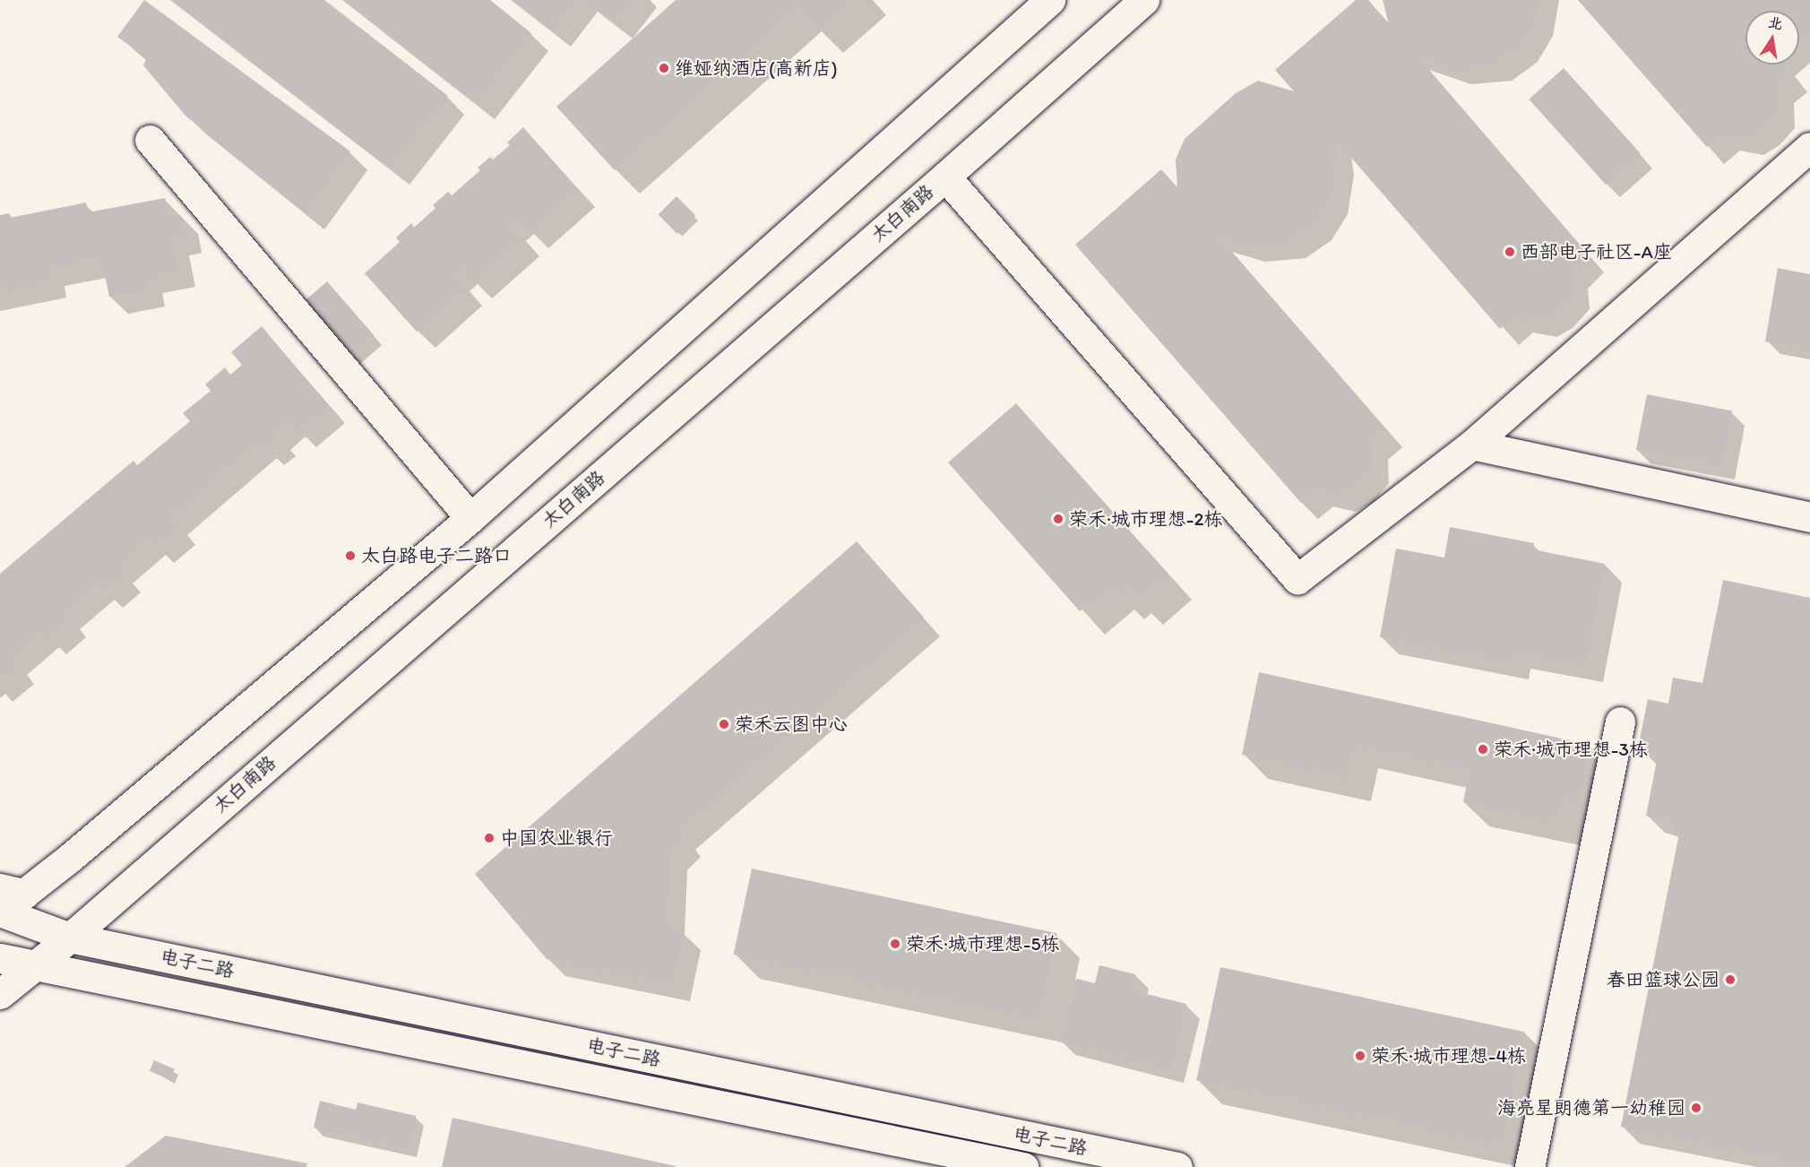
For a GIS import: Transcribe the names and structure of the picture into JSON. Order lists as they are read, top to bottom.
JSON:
{
  "streets": {
    "main road": ["太白南路", "电子二路"]
  },
  "crossings": [
    ["太白南路", "电子二路"]
  ],
  "places": [
    "维娅纳酒店(高新店)",
    "西部电子社区-A座",
    "荣禾·城市理想-2栋",
    "太白路电子二路口",
    "荣禾云图中心",
    "荣禾·城市理想-3栋",
    "中国农业银行",
    "荣禾·城市理想-5栋",
    "春田篮球公园",
    "荣禾·城市理想-4栋",
    "海亮星朗德第一幼稚园"
  ],
  "north": "top"
}
